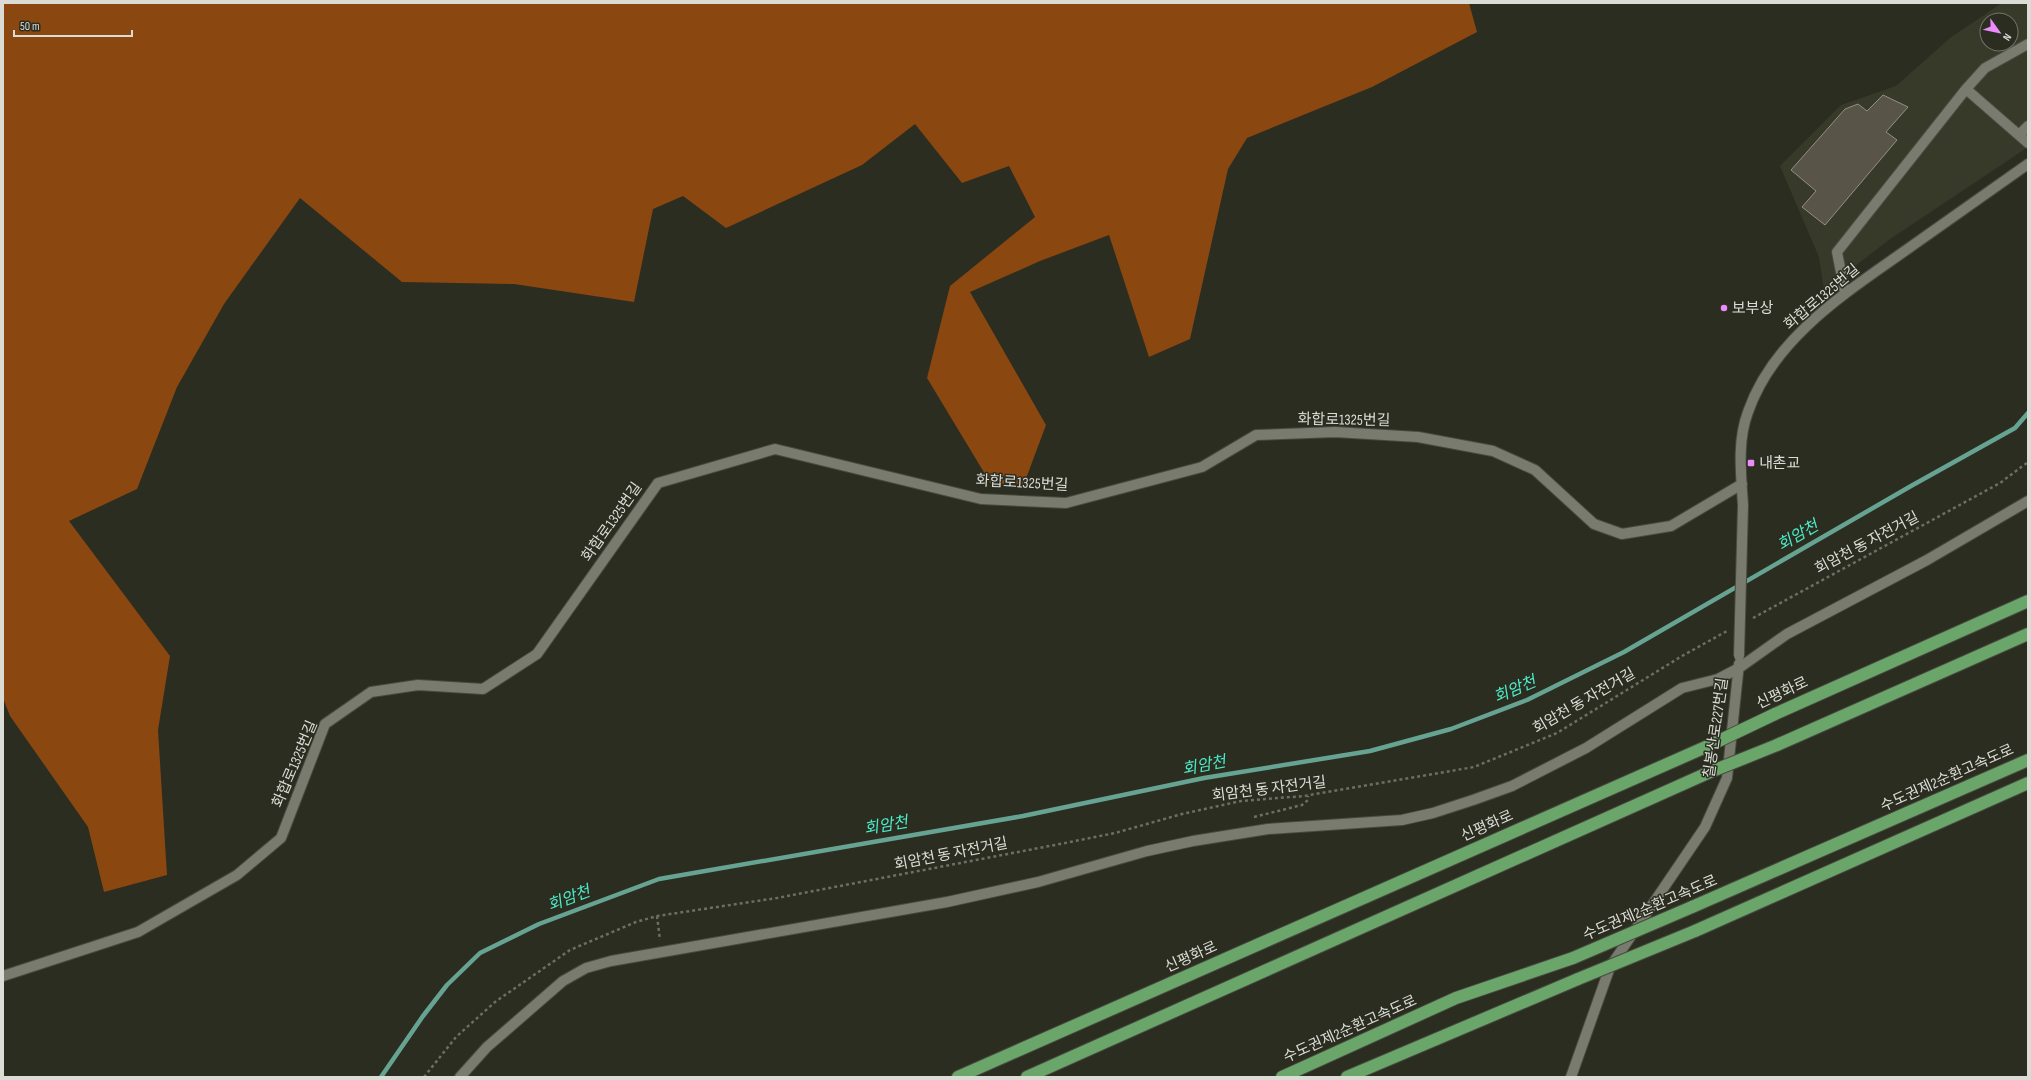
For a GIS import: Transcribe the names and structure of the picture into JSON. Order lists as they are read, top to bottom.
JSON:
{
  "streets": {
    "highway": ["신평화로", "수도권제2순환고속도로"],
    "street": ["화합로1325번길", "칠봉산로227번길"],
    "path": ["회암천 동 자전거길"]
  },
  "crossings": [
    ["화합로1325번길", "칠봉산로227번길"]
  ],
  "water": ["회암천"],
  "places": {
    "other": ["보부상"],
    "transit": ["내촌교"]
  },
  "scale_bar": "50 m",
  "north": "bottom right"
}
